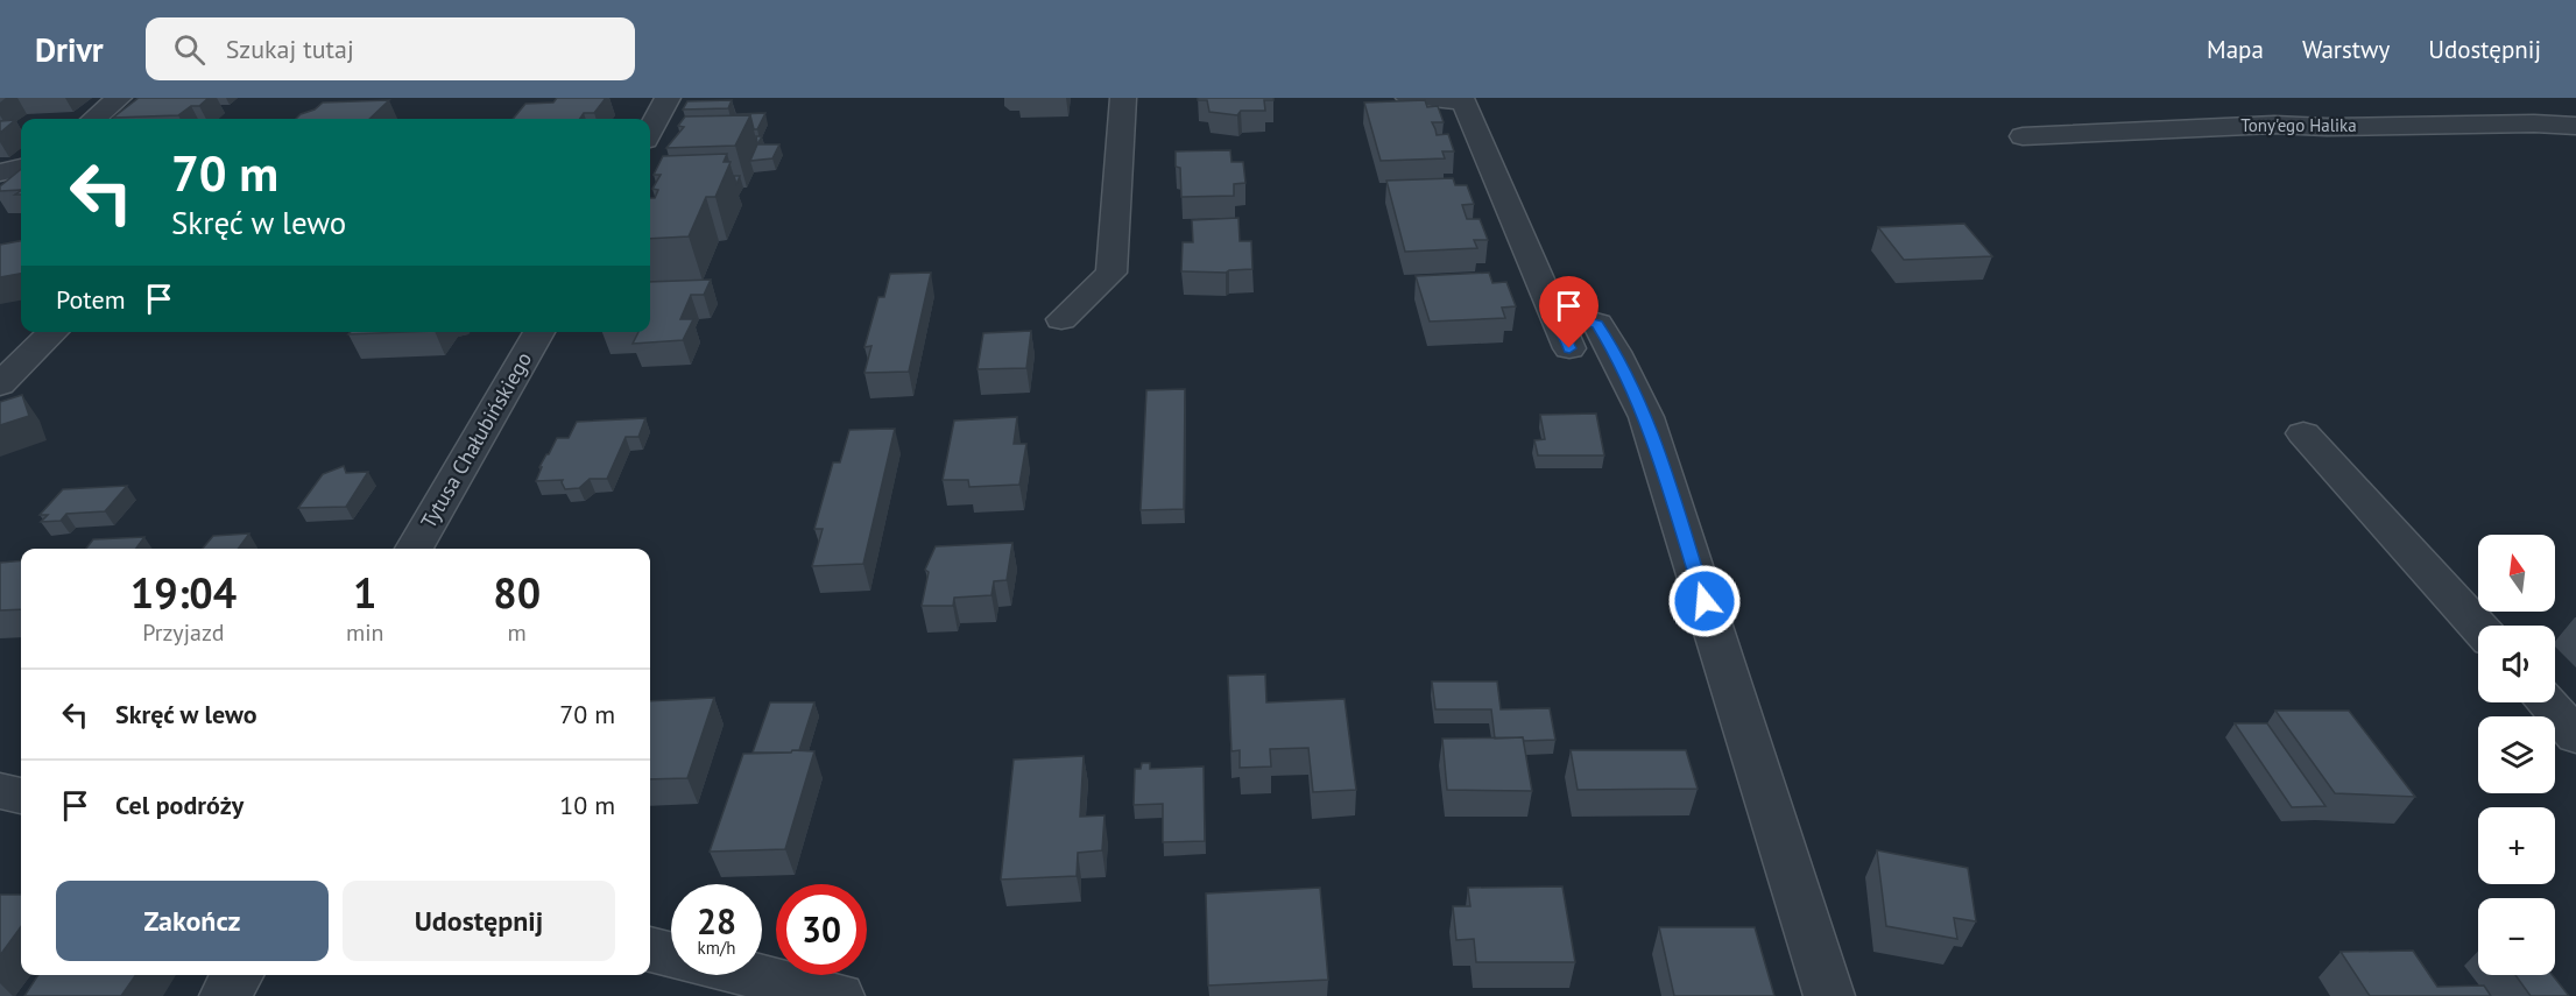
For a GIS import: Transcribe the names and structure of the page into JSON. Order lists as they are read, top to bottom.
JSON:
{
  "streets": {
    "street": ["Tony'ego Halika", "Tytusa Chałubińskiego"]
  },
  "north": "top",
  "page": {
    "header": "Drivr",
    "search": "Szukaj tutaj",
    "nav": ["Mapa", "Warstwy", "Udostępnij"],
    "turn": ["70 m", "Skręć w lewo"],
    "then": "Potem",
    "map_buttons": ["+", "−"],
    "eta": [
      "19:04",
      "Przyjazd",
      "1",
      "min",
      "80",
      "m"
    ],
    "list": [
      {
        "name": "Skręć w lewo",
        "value": "70 m"
      },
      {
        "name": "Cel podróży",
        "value": "10 m"
      }
    ],
    "buttons": ["Zakończ", "Udostępnij"],
    "speed": "28 km/h",
    "limit": "30"
  }
}
